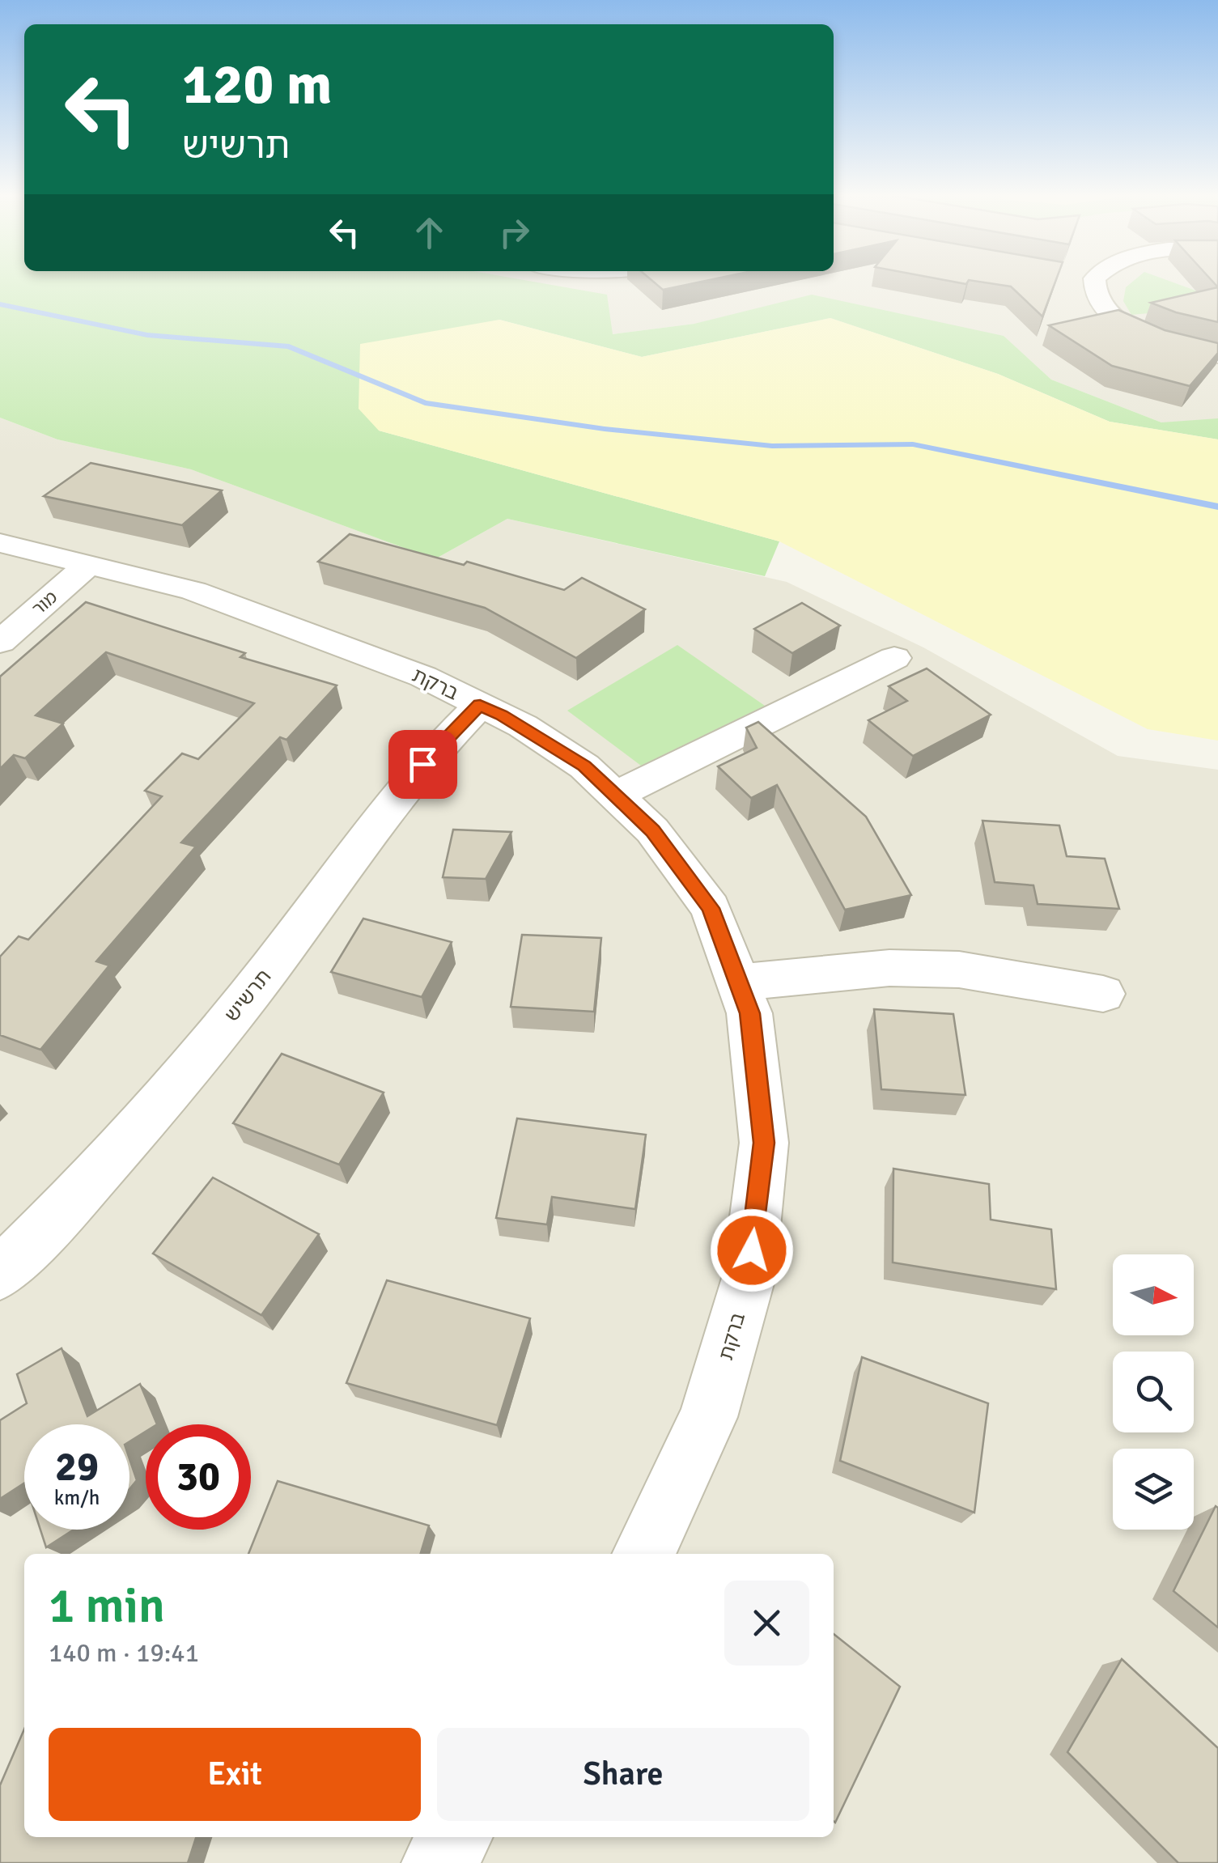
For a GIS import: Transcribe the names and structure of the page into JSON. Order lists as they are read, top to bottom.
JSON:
{
  "streets": {
    "street": ["מור", "ברקת", "תרשיש"]
  },
  "crossings": [
    ["מור", "ברקת"],
    ["ברקת", "תרשיש"]
  ],
  "north": "right",
  "page": {
    "turn": ["120 m", "תרשיש"],
    "speed": "29 km/h",
    "limit": "30",
    "heading": ["1 min", "140 m · 19:41"],
    "buttons": ["Exit", "Share"]
  }
}
